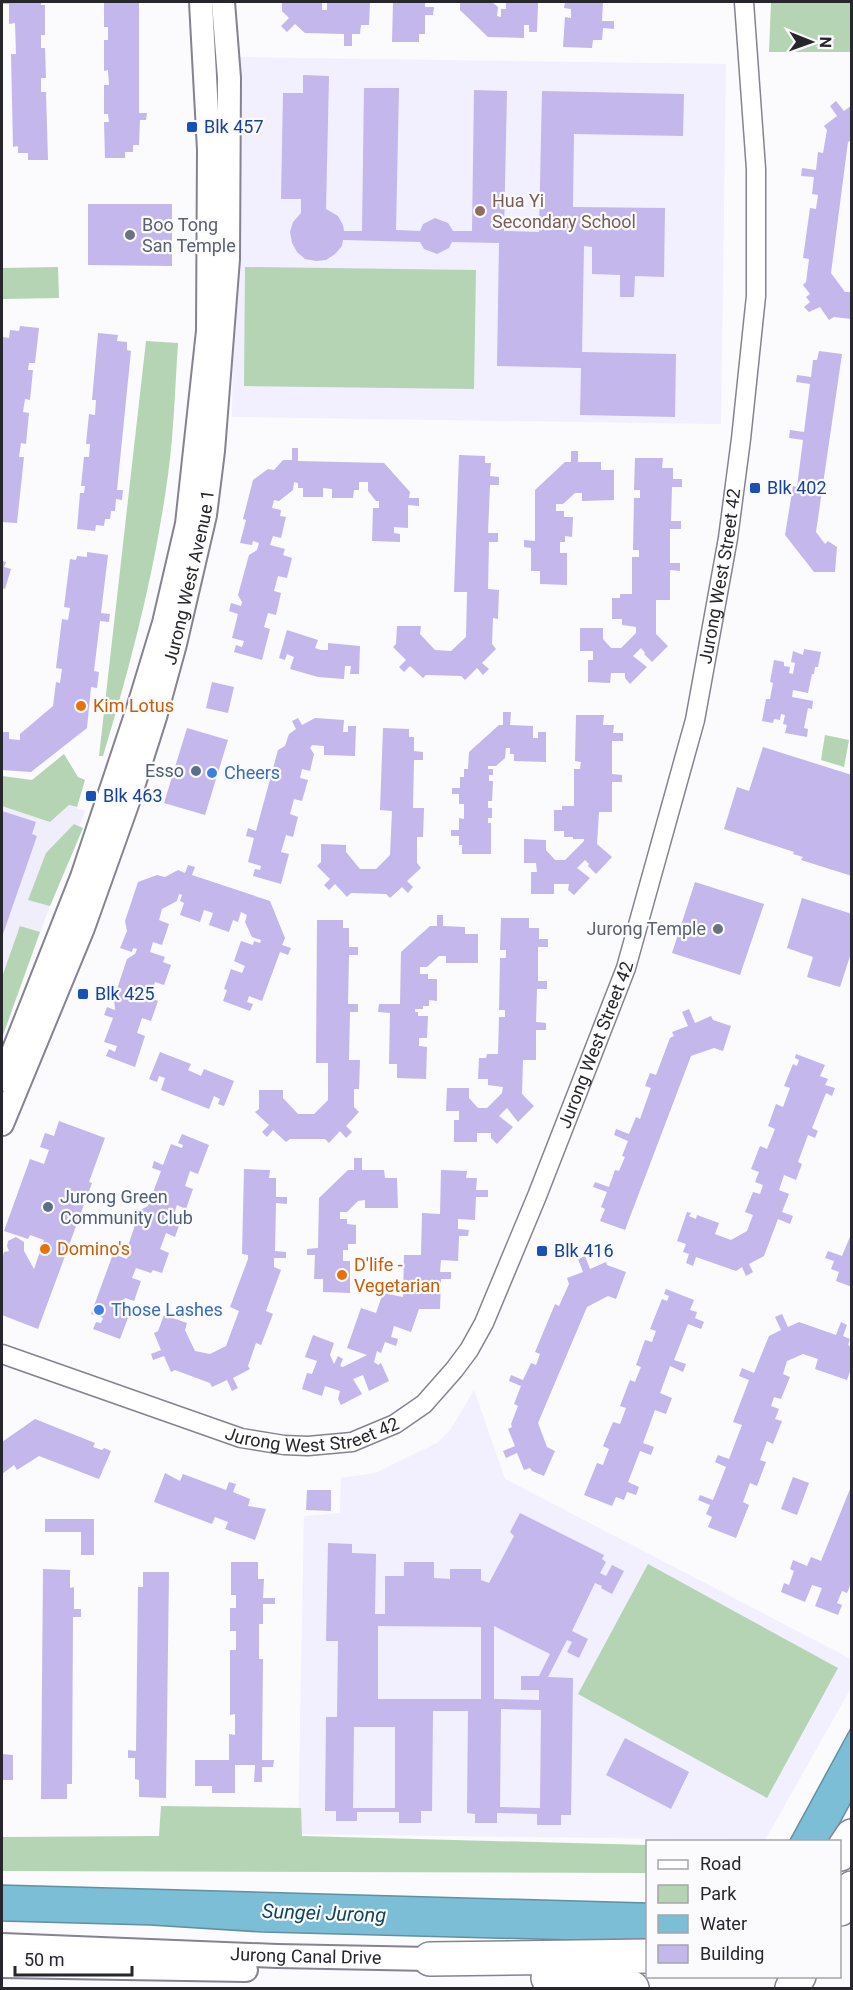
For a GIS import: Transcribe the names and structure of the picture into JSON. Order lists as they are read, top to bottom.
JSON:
{
  "streets": {
    "street": ["Jurong West Avenue 1", "Jurong West Street 42", "Jurong Canal Drive"]
  },
  "water": ["Sungei Jurong"],
  "places": {
    "transit": [
      "Blk 457",
      "Blk 402",
      "Blk 463",
      "Blk 425",
      "Blk 416"
    ],
    "other": [
      "Hua Yi Secondary School",
      "Boo Tong San Temple",
      "Kim Lotus",
      "Esso",
      "Cheers",
      "Jurong Temple",
      "Jurong Green Community Club",
      "Domino's",
      "D'life - Vegetarian",
      "Those Lashes"
    ]
  },
  "legend": [
    "Road",
    "Park",
    "Water",
    "Building"
  ],
  "scale_bar": "50 m",
  "north": "right"
}
